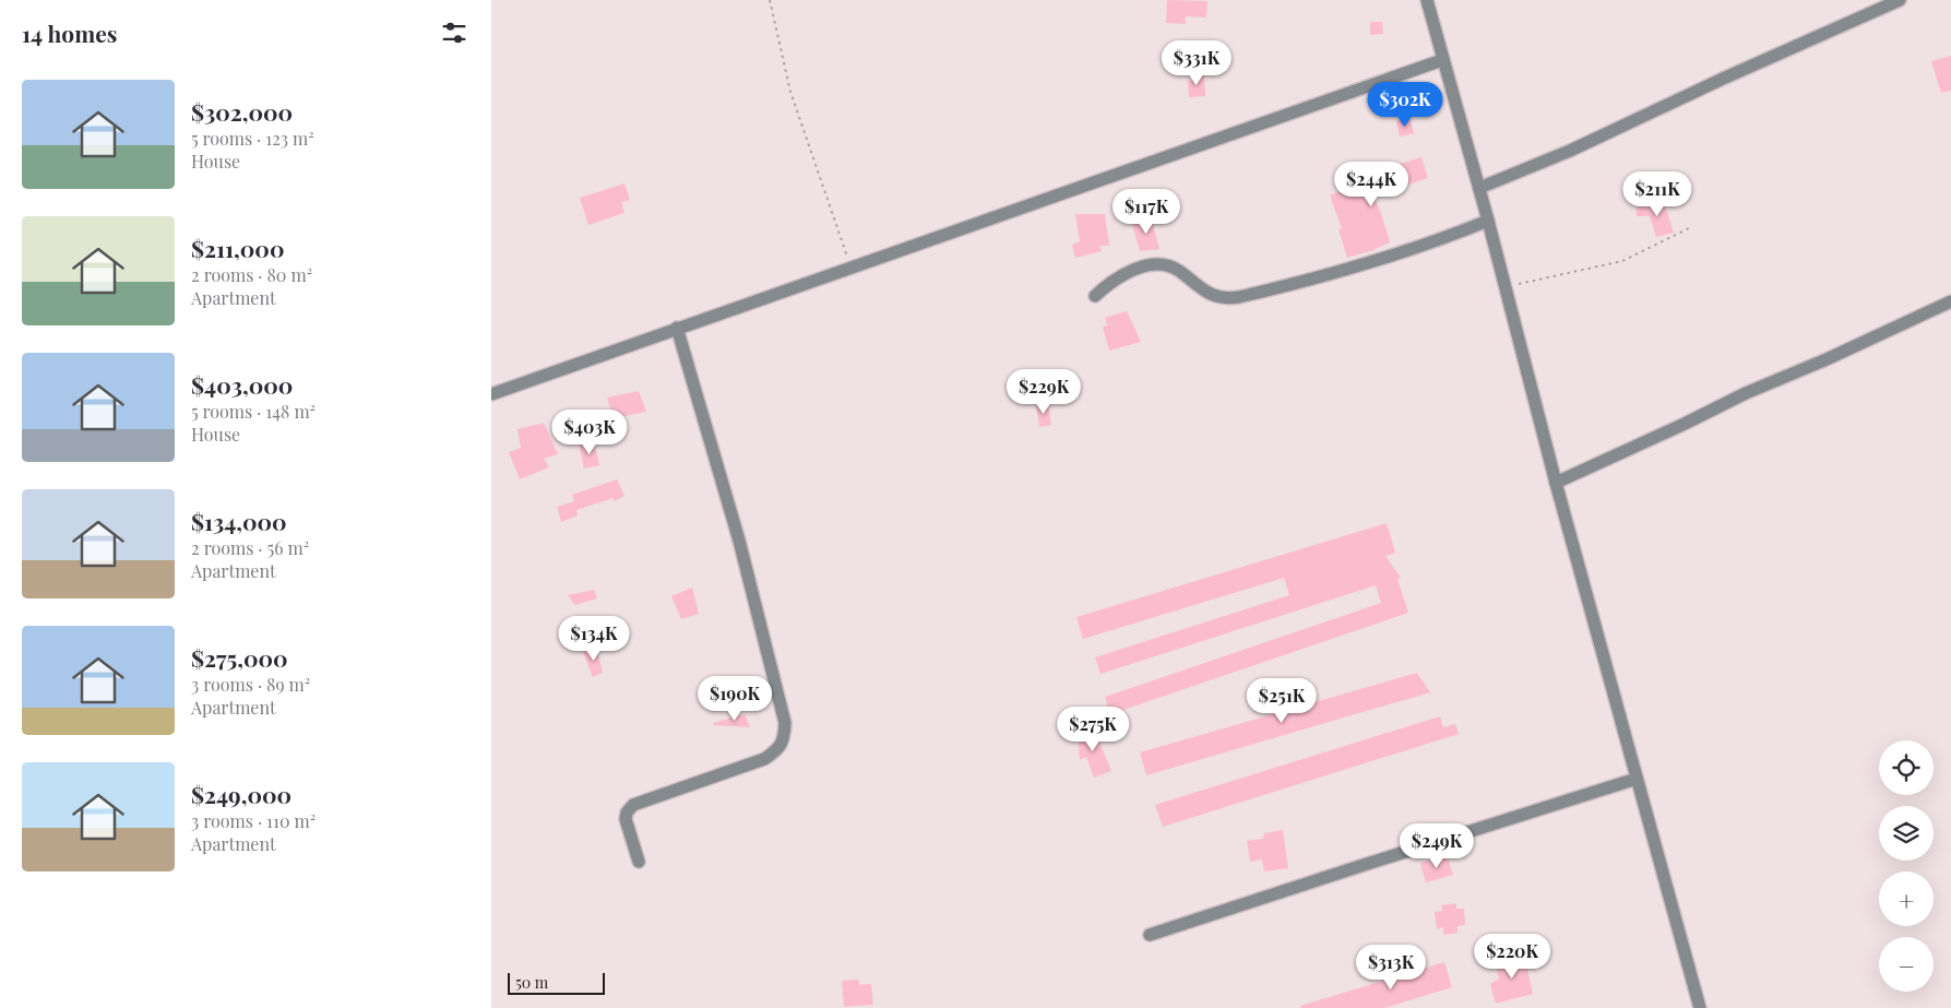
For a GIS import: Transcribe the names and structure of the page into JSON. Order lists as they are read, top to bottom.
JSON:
{
  "scale_bar": "50 m",
  "page": {
    "heading": "14 homes",
    "price": [
      "$331K",
      "$302K",
      "$244K",
      "$211K",
      "$117K",
      "$229K",
      "$403K",
      "$134K",
      "$190K",
      "$251K",
      "$275K",
      "$249K",
      "$220K",
      "$313K"
    ],
    "list": [
      {
        "name": "$302,000",
        "note": "5 rooms · 123 m² · House"
      },
      {
        "name": "$211,000",
        "note": "2 rooms · 80 m² · Apartment"
      },
      {
        "name": "$403,000",
        "note": "5 rooms · 148 m² · House"
      },
      {
        "name": "$134,000",
        "note": "2 rooms · 56 m² · Apartment"
      },
      {
        "name": "$275,000",
        "note": "3 rooms · 89 m² · Apartment"
      },
      {
        "name": "$249,000",
        "note": "3 rooms · 110 m² · Apartment"
      }
    ],
    "map_buttons": ["+", "−"],
    "scale": "50 m"
  }
}
